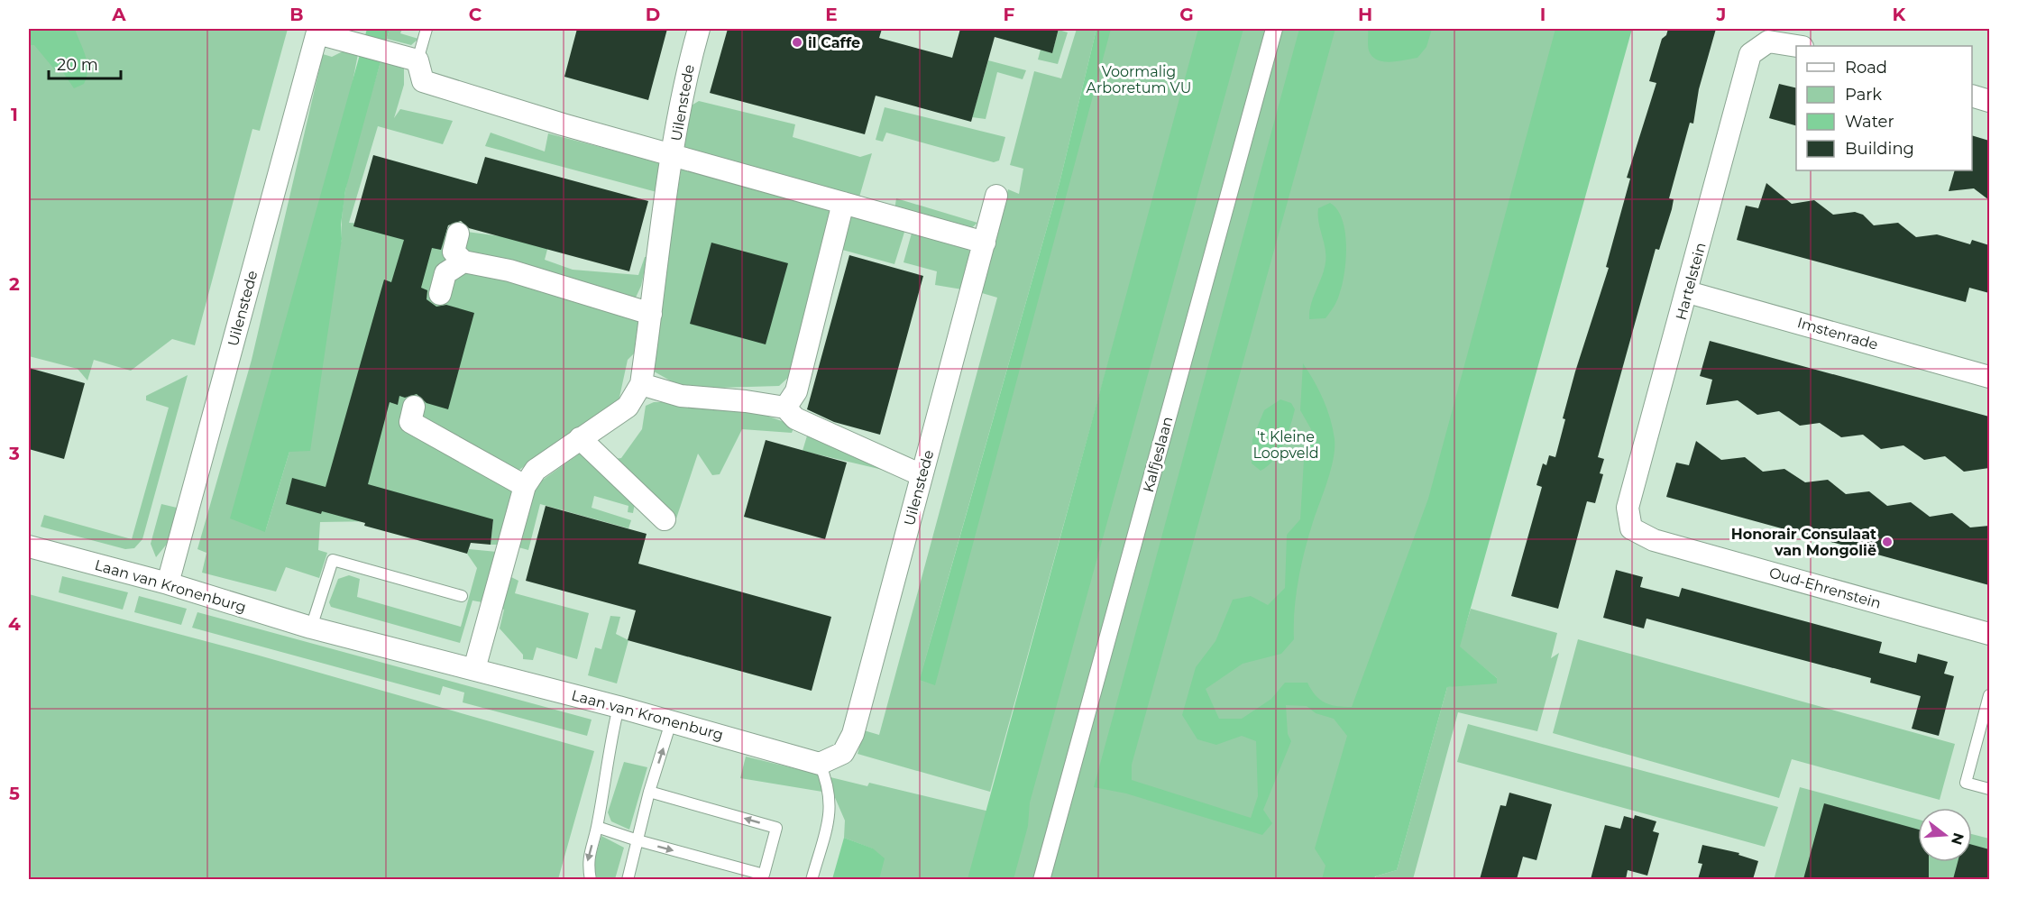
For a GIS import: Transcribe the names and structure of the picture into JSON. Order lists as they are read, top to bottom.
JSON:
{
  "streets": {
    "street": [
      "Uilenstede",
      "Hartelstein",
      "Imstenrade",
      "Kalfjeslaan",
      "Laan van Kronenburg",
      "Oud-Ehrenstein"
    ]
  },
  "crossings": [
    ["Uilenstede", "Laan van Kronenburg"],
    ["Hartelstein", "Imstenrade"],
    ["Hartelstein", "Oud-Ehrenstein"]
  ],
  "parks": ["Voormalig Arboretum VU", "'t Kleine Loopveld"],
  "places": ["il Caffe", "Honorair Consulaat van Mongolië"],
  "legend": [
    "Road",
    "Park",
    "Water",
    "Building"
  ],
  "scale_bar": "20 m",
  "north": "right",
  "grid": {
    "columns": [
      "A",
      "B",
      "C",
      "D",
      "E",
      "F",
      "G",
      "H",
      "I",
      "J",
      "K"
    ],
    "rows": [
      "1",
      "2",
      "3",
      "4",
      "5"
    ]
  }
}
